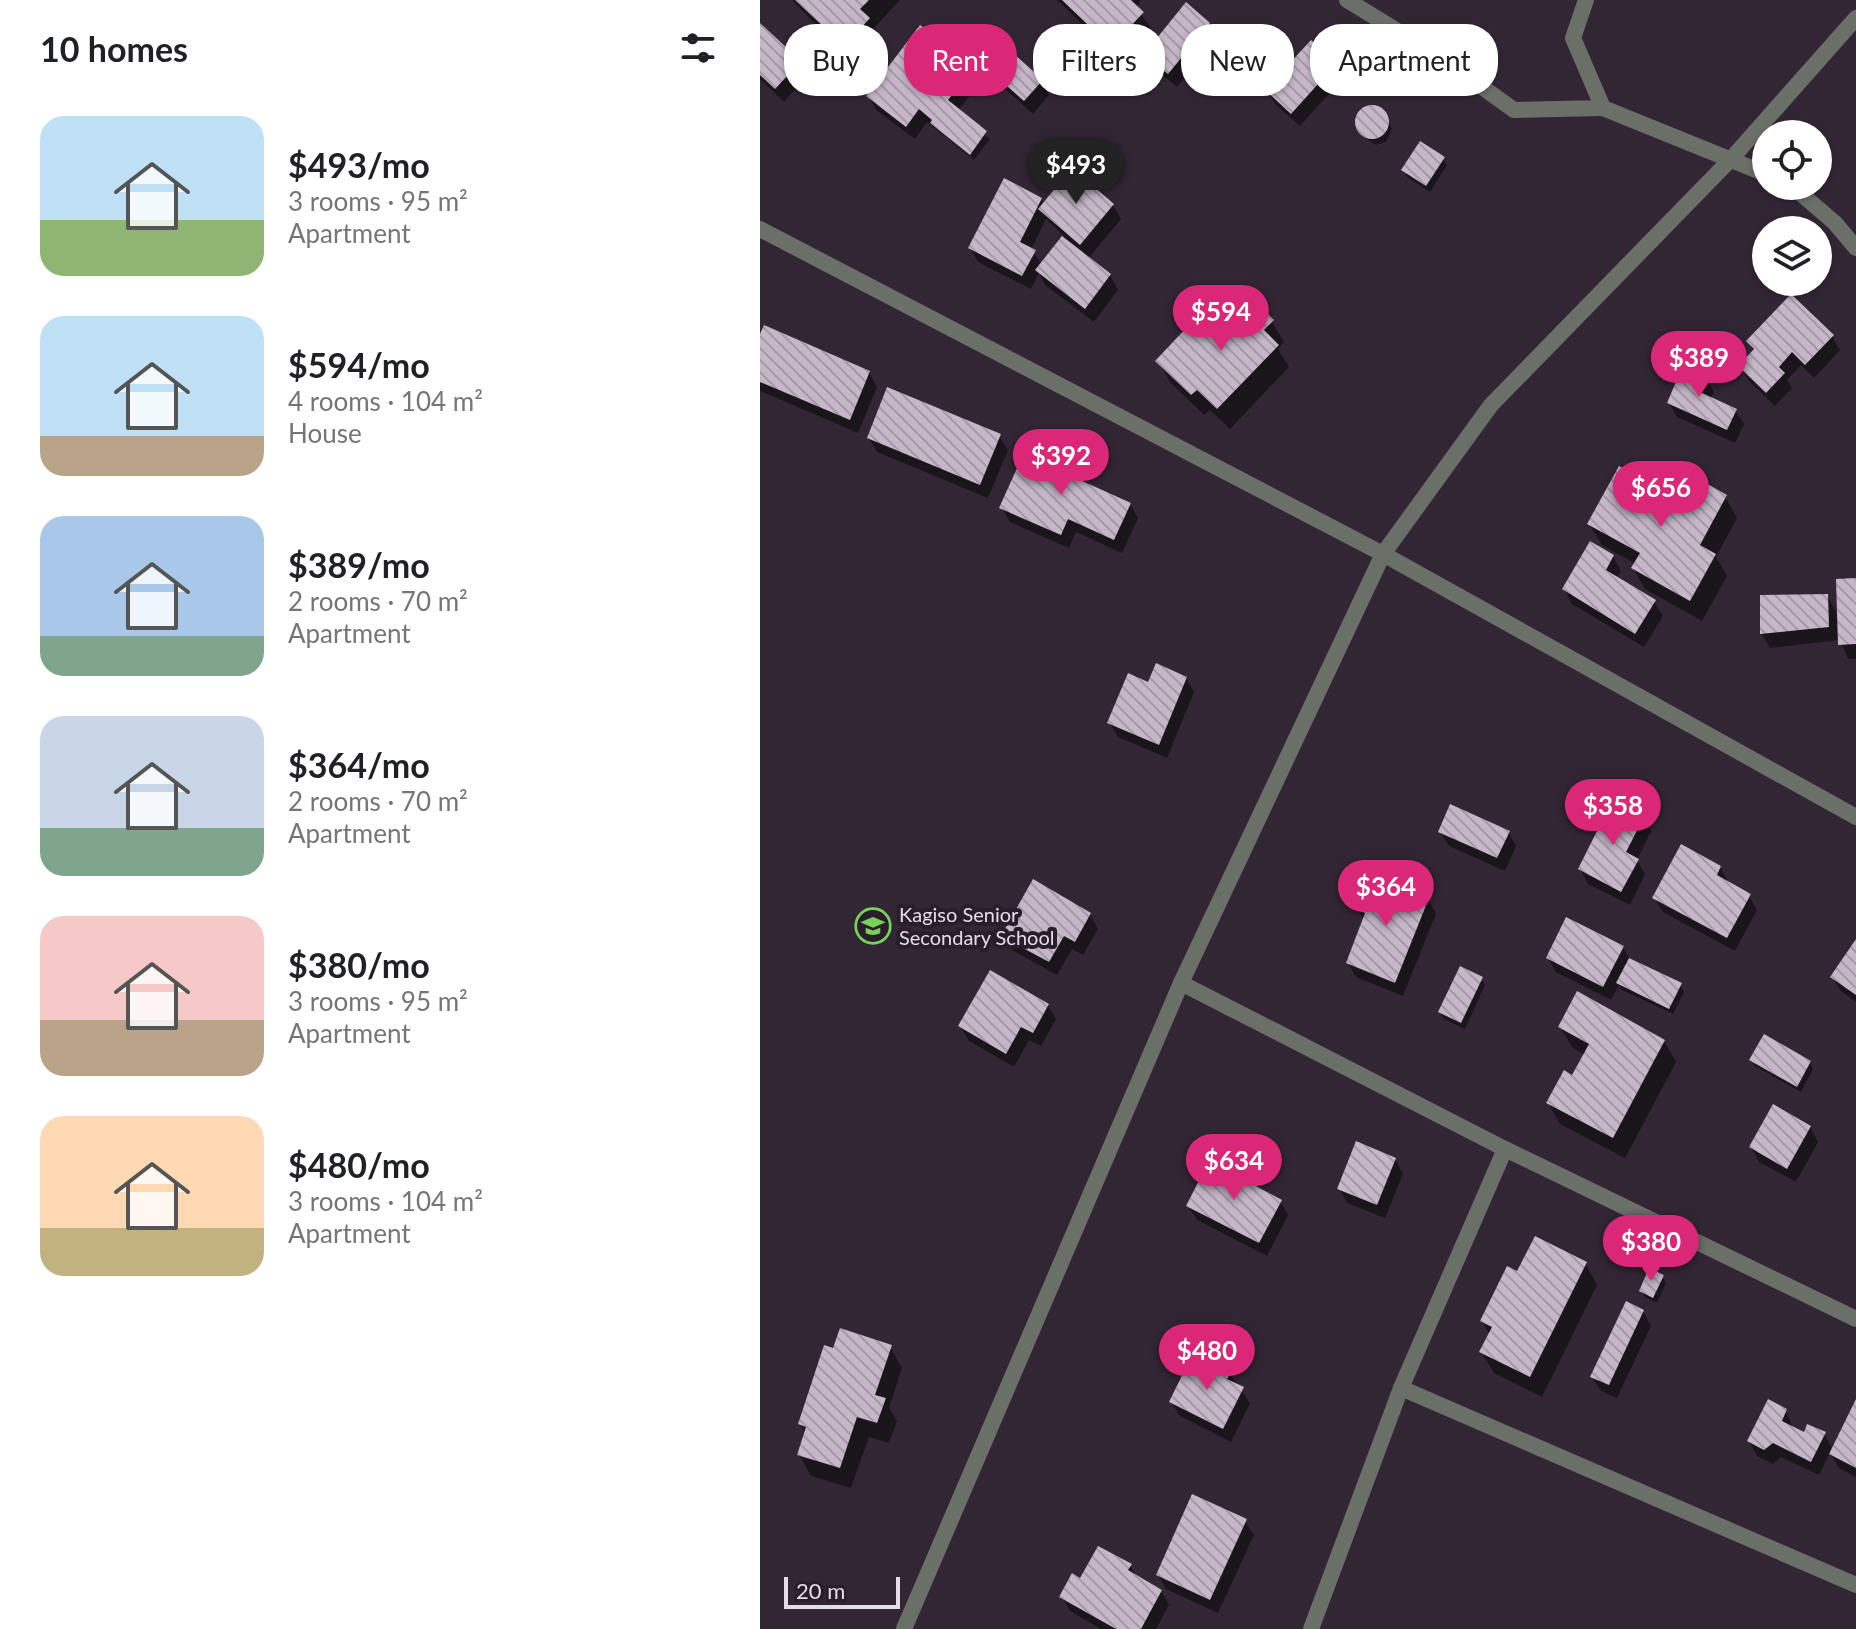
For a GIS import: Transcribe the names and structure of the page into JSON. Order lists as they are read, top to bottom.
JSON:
{
  "places": {
    "school or university": ["Kagiso Senior Secondary School"]
  },
  "scale_bar": "20 m",
  "page": {
    "heading": "10 homes",
    "chip": [
      "Buy",
      "Rent",
      "Filters",
      "New",
      "Apartment"
    ],
    "list": [
      {
        "name": "$493/mo",
        "note": "3 rooms · 95 m² · Apartment"
      },
      {
        "name": "$594/mo",
        "note": "4 rooms · 104 m² · House"
      },
      {
        "name": "$389/mo",
        "note": "2 rooms · 70 m² · Apartment"
      },
      {
        "name": "$364/mo",
        "note": "2 rooms · 70 m² · Apartment"
      },
      {
        "name": "$380/mo",
        "note": "3 rooms · 95 m² · Apartment"
      },
      {
        "name": "$480/mo",
        "note": "3 rooms · 104 m² · Apartment"
      }
    ],
    "price": [
      "$493",
      "$594",
      "$389",
      "$392",
      "$656",
      "$358",
      "$364",
      "$634",
      "$380",
      "$480"
    ],
    "scale": "20 m"
  }
}
